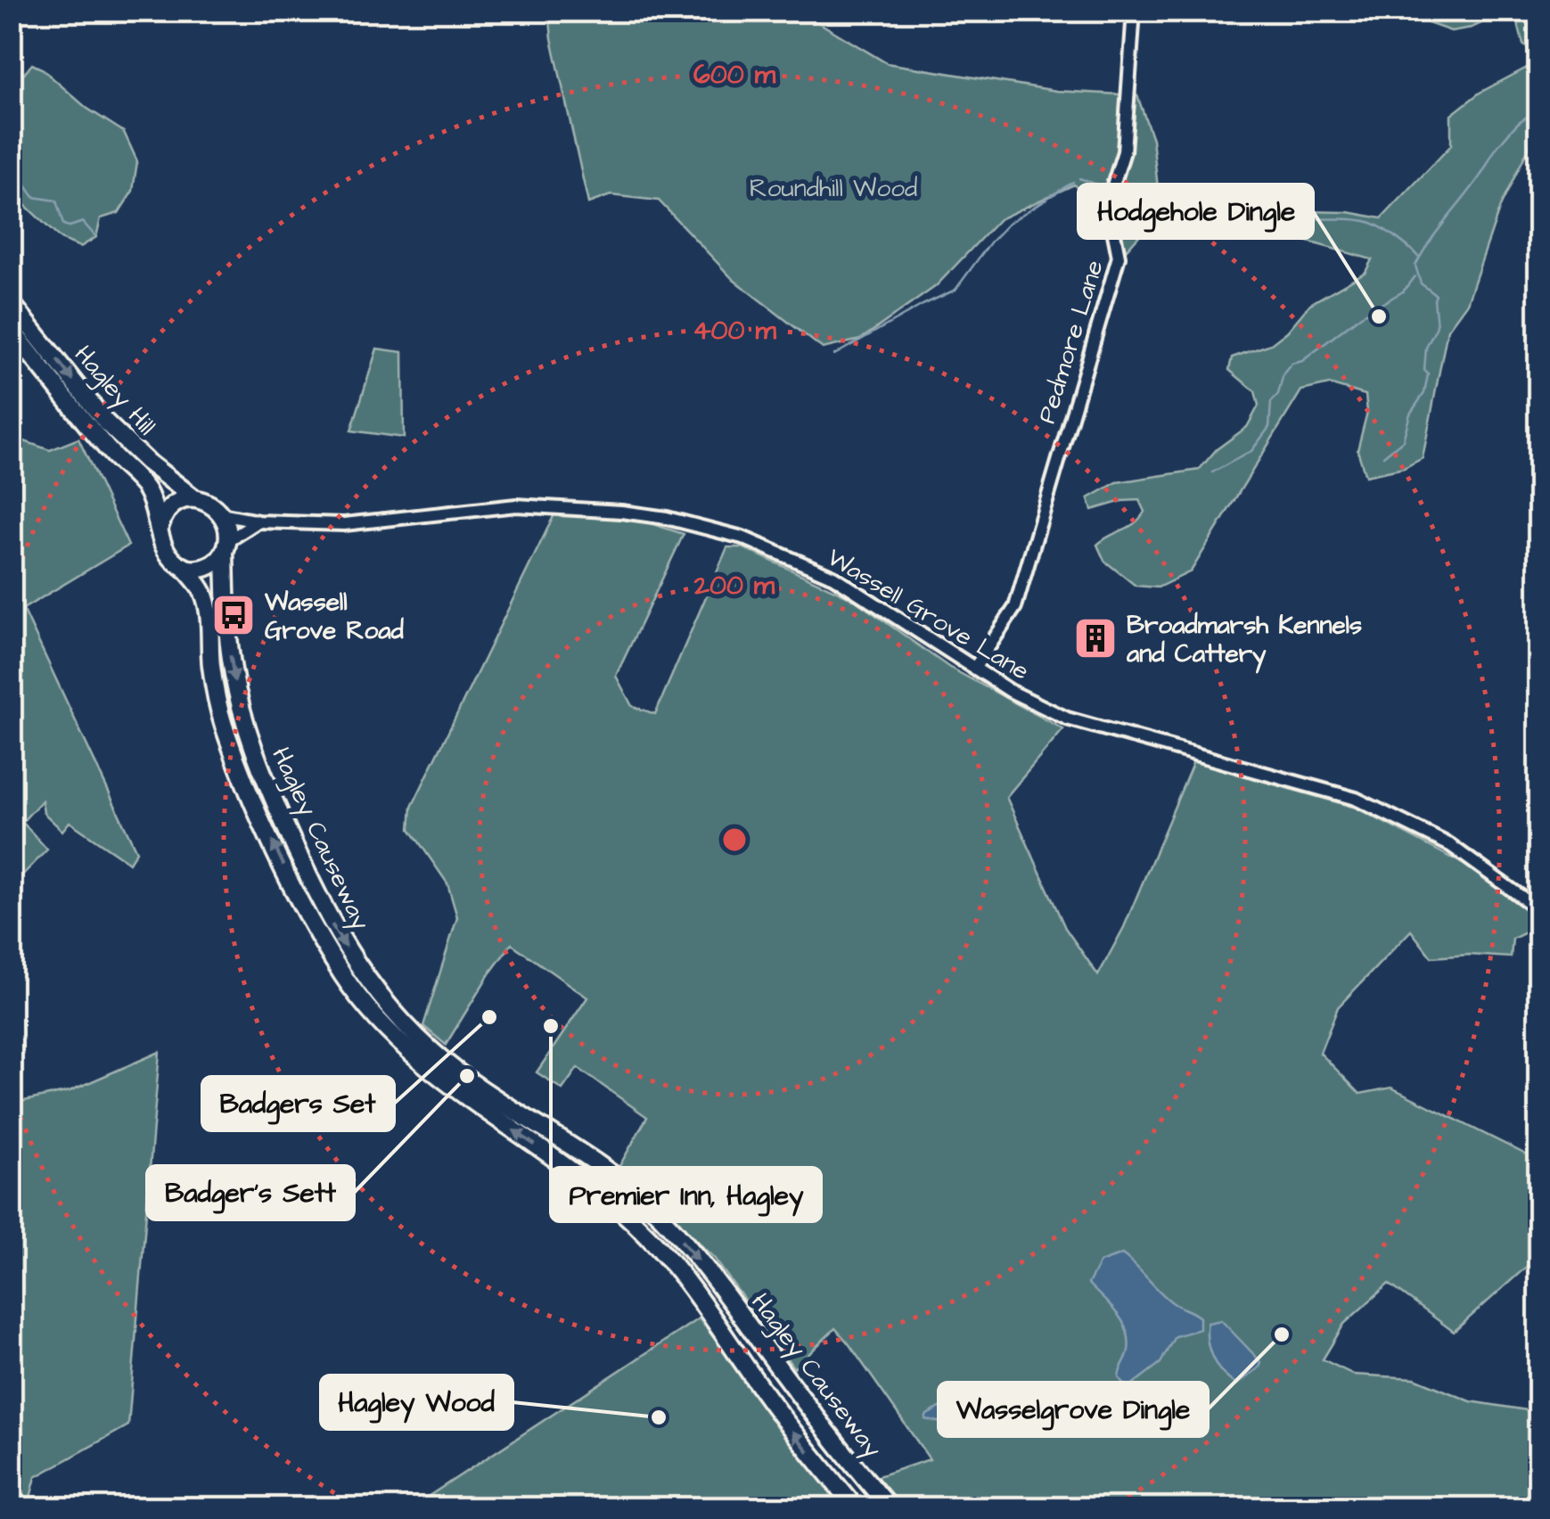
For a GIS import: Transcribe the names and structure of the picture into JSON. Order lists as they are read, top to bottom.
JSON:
{
  "streets": {
    "highway": ["Hagley Hill", "Hagley Causeway"],
    "street": ["Pedmore Lane", "Wassell Grove Lane"]
  },
  "crossings": [
    ["Pedmore Lane", "Wassell Grove Lane"],
    ["Hagley Hill", "Wassell Grove Lane"],
    ["Hagley Hill", "Hagley Causeway"],
    ["Wassell Grove Lane", "Hagley Causeway"]
  ],
  "parks": ["Roundhill Wood"],
  "places": {
    "other": [
      "Hodgehole Dingle",
      "Badgers Set",
      "Premier Inn, Hagley",
      "Badger's Sett",
      "Wasselgrove Dingle",
      "Hagley Wood"
    ],
    "bus stop": ["Wassell Grove Road"],
    "building": ["Broadmarsh Kennels and Cattery"]
  },
  "rings": ["600 m", "400 m", "200 m"]
}
